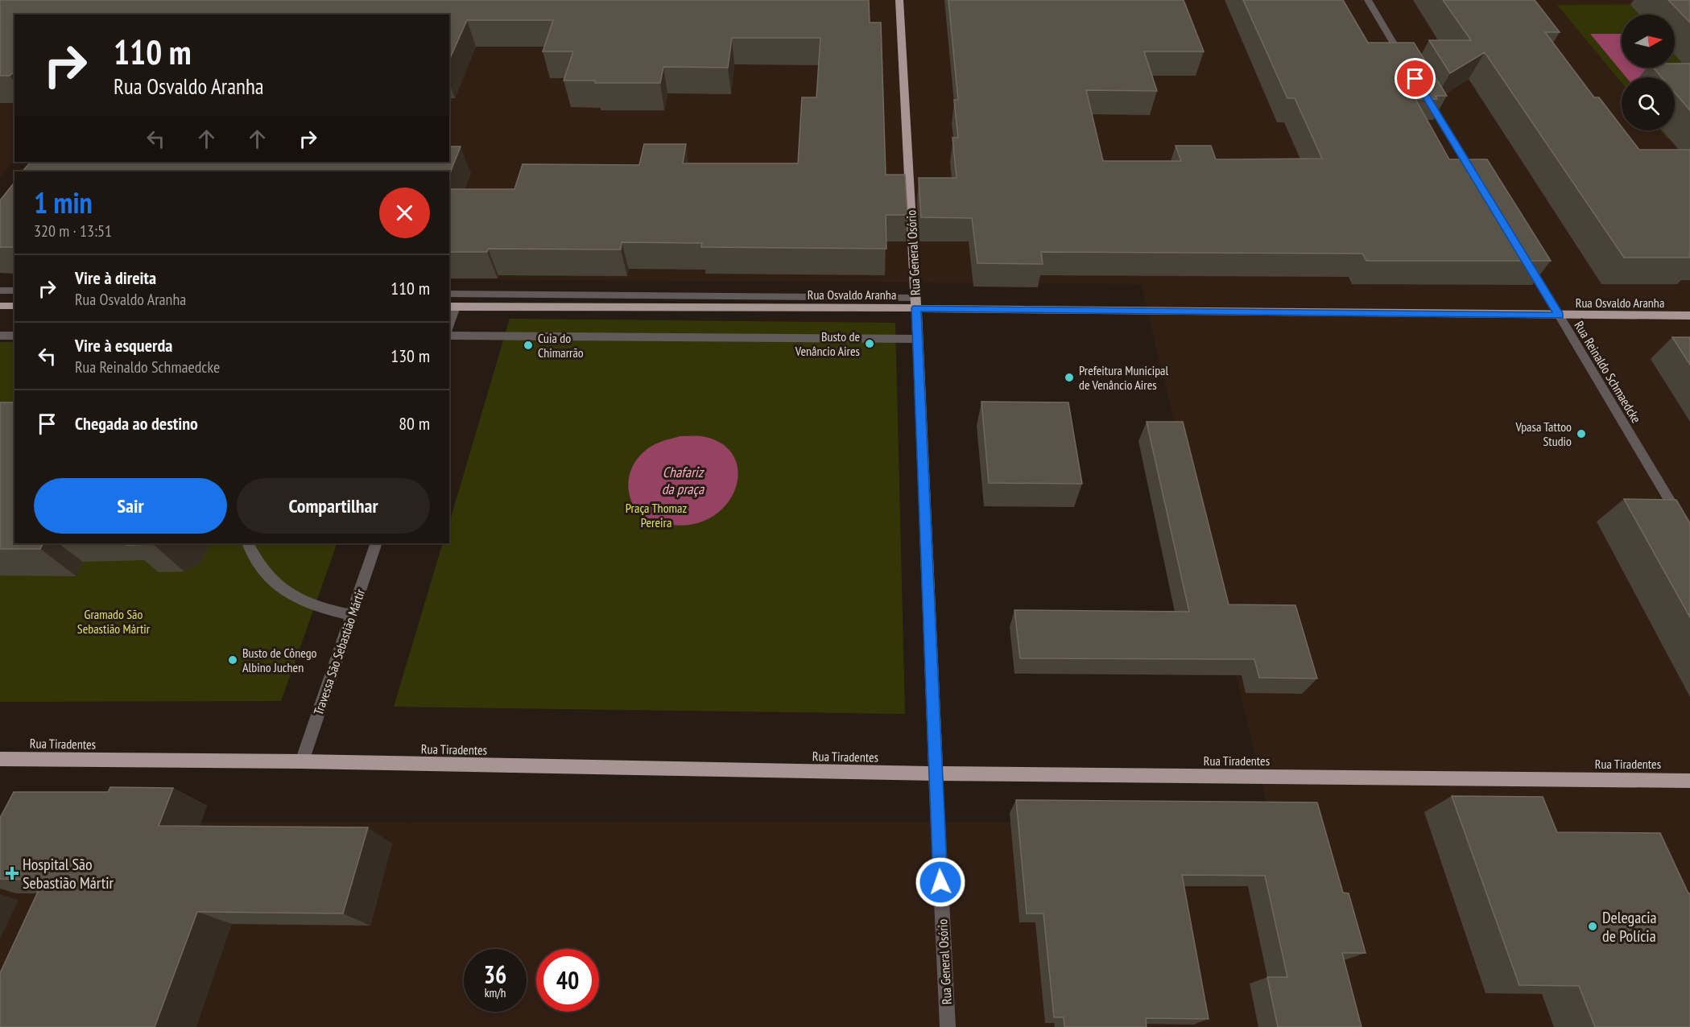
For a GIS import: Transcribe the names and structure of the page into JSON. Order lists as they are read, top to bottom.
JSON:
{
  "streets": {
    "main road": ["Rua General Osório", "Rua Osvaldo Aranha", "Rua Tiradentes"],
    "street": ["Rua Reinaldo Schmaedcke", "Travessa São Sebastião Mártir"]
  },
  "crossings": [
    ["Rua General Osório", "Rua Osvaldo Aranha"],
    ["Rua General Osório", "Rua Tiradentes"],
    ["Rua Osvaldo Aranha", "Rua Reinaldo Schmaedcke"],
    ["Travessa São Sebastião Mártir", "Rua Tiradentes"]
  ],
  "water": ["Chafariz da praça"],
  "parks": ["Praça Thomaz Pereira", "Gramado São Sebastião Mártir"],
  "places": {
    "other": [
      "Busto de Venâncio Aires",
      "Cuia do Chimarrão",
      "Prefeitura Municipal de Venâncio Aires",
      "Vpasa Tattoo Studio",
      "Busto de Cônego Albino Juchen",
      "Delegacia de Polícia"
    ],
    "health": ["Hospital São Sebastião Mártir"]
  },
  "north": "right",
  "page": {
    "turn": ["110 m", "Rua Osvaldo Aranha"],
    "heading": ["1 min", "320 m · 13:51"],
    "list": [
      {
        "name": "Vire à direita",
        "note": "Rua Osvaldo Aranha",
        "value": "110 m"
      },
      {
        "name": "Vire à esquerda",
        "note": "Rua Reinaldo Schmaedcke",
        "value": "130 m"
      },
      {
        "name": "Chegada ao destino",
        "value": "80 m"
      }
    ],
    "buttons": ["Sair", "Compartilhar"],
    "speed": "36 km/h",
    "limit": "40"
  }
}
